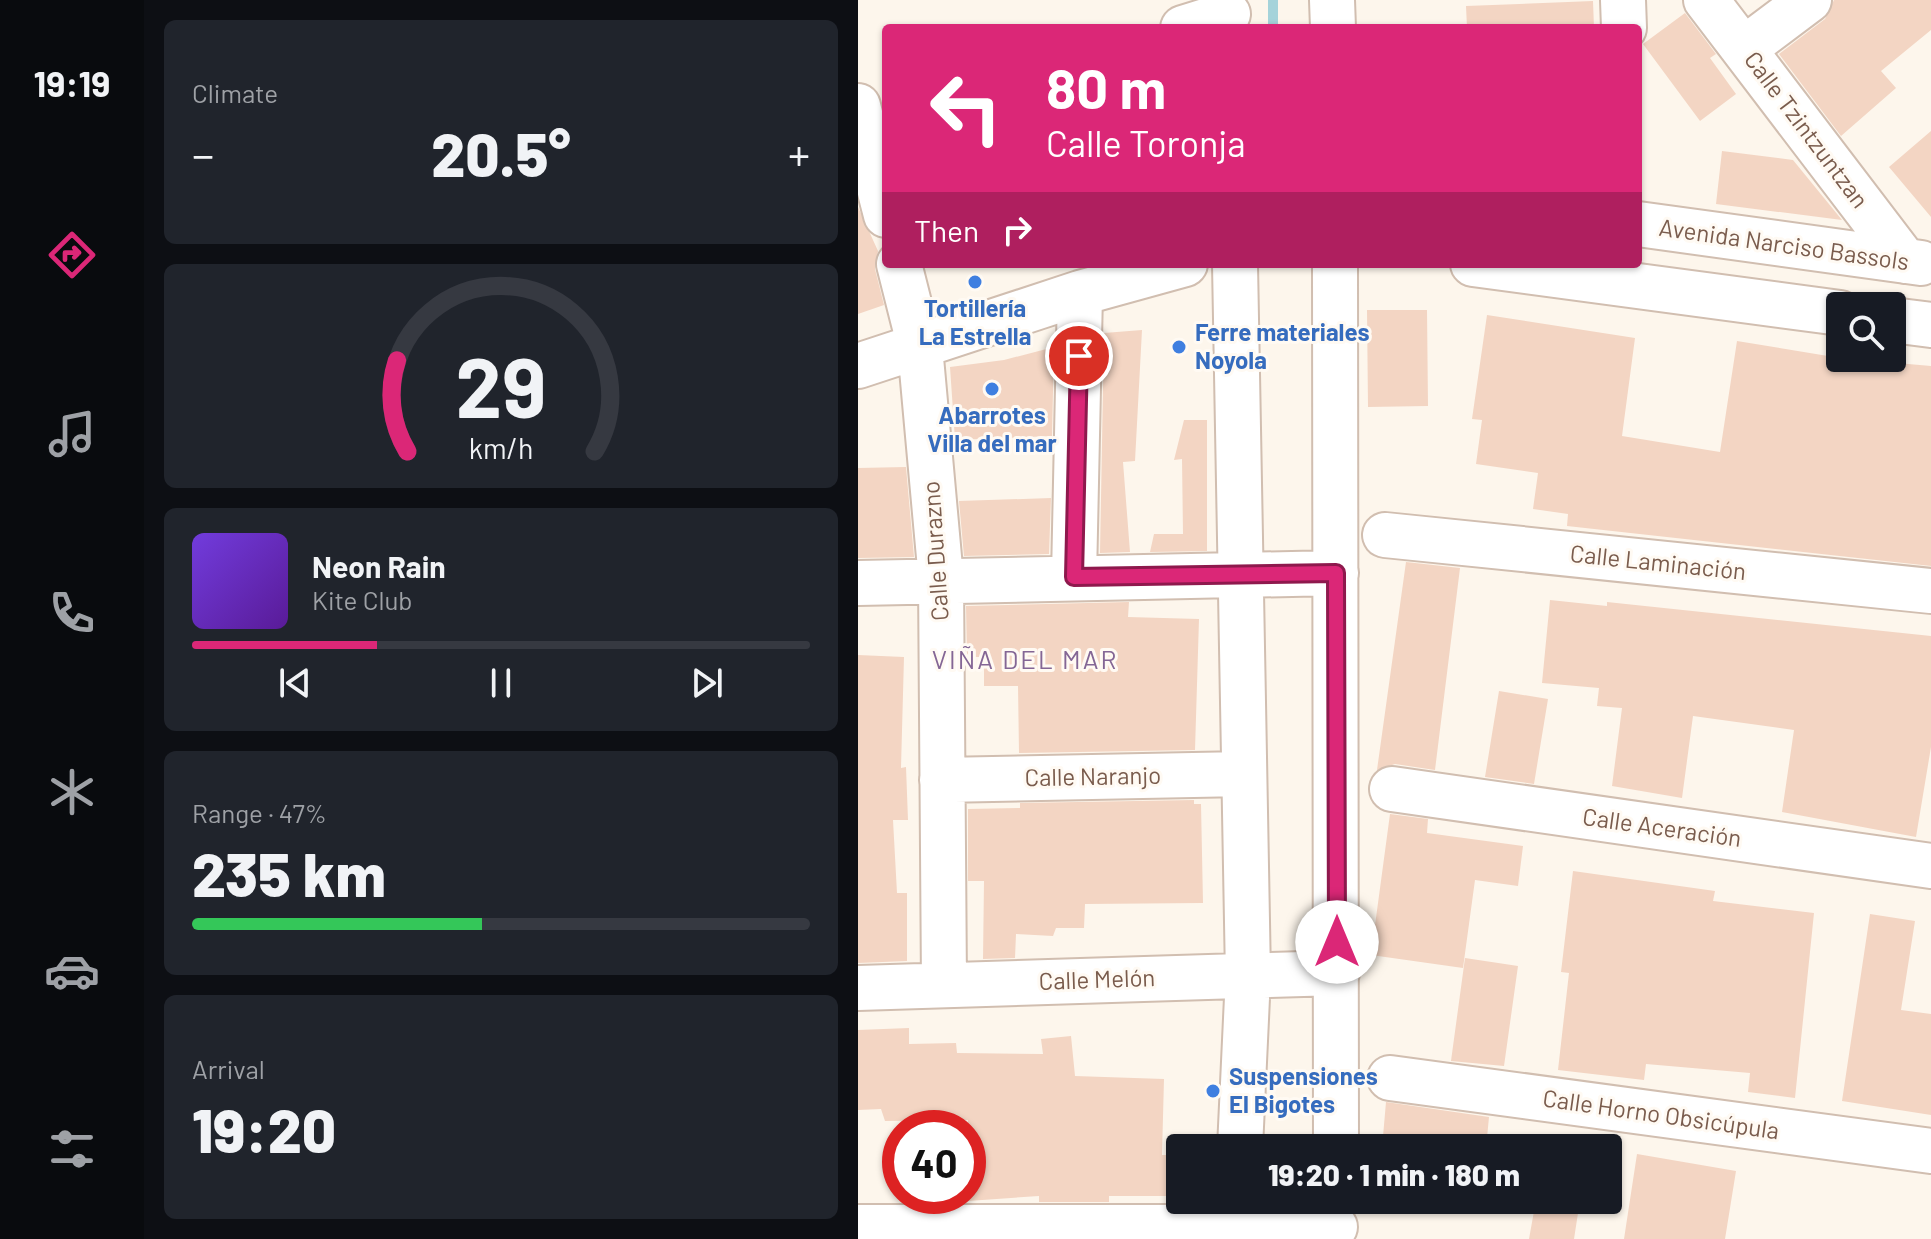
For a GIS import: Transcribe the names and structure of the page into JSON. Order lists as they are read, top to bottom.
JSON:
{
  "streets": {
    "street": [
      "Calle Tzintzuntzan",
      "Avenida Narciso Bassols",
      "Calle Durazno",
      "Calle Laminación",
      "Calle Naranjo",
      "Calle Aceración",
      "Calle Melón",
      "Calle Horno Obsicúpula"
    ]
  },
  "crossings": [
    ["Calle Tzintzuntzan", "Avenida Narciso Bassols"],
    ["Calle Durazno", "Calle Naranjo"],
    ["Calle Durazno", "Calle Melón"]
  ],
  "districts": ["VIÑA DEL MAR"],
  "places": [
    "Tortillería La Estrella",
    "Ferre materiales Noyola",
    "Abarrotes Villa del mar",
    "Suspensiones El Bigotes"
  ],
  "page": {
    "tabs": "19:19",
    "tile": [
      "Climate",
      ["Range · 47%", "235 km"],
      ["Arrival", "19:20"]
    ],
    "turn": ["80 m", "Calle Toronja"],
    "heat": ["−", "20.5°", "+"],
    "then": "Then",
    "song": ["Neon Rain", "Kite Club"],
    "limit": "40",
    "trip": "19:20 · 1 min · 180 m",
    "gauge": ["29", "km/h"]
  }
}
